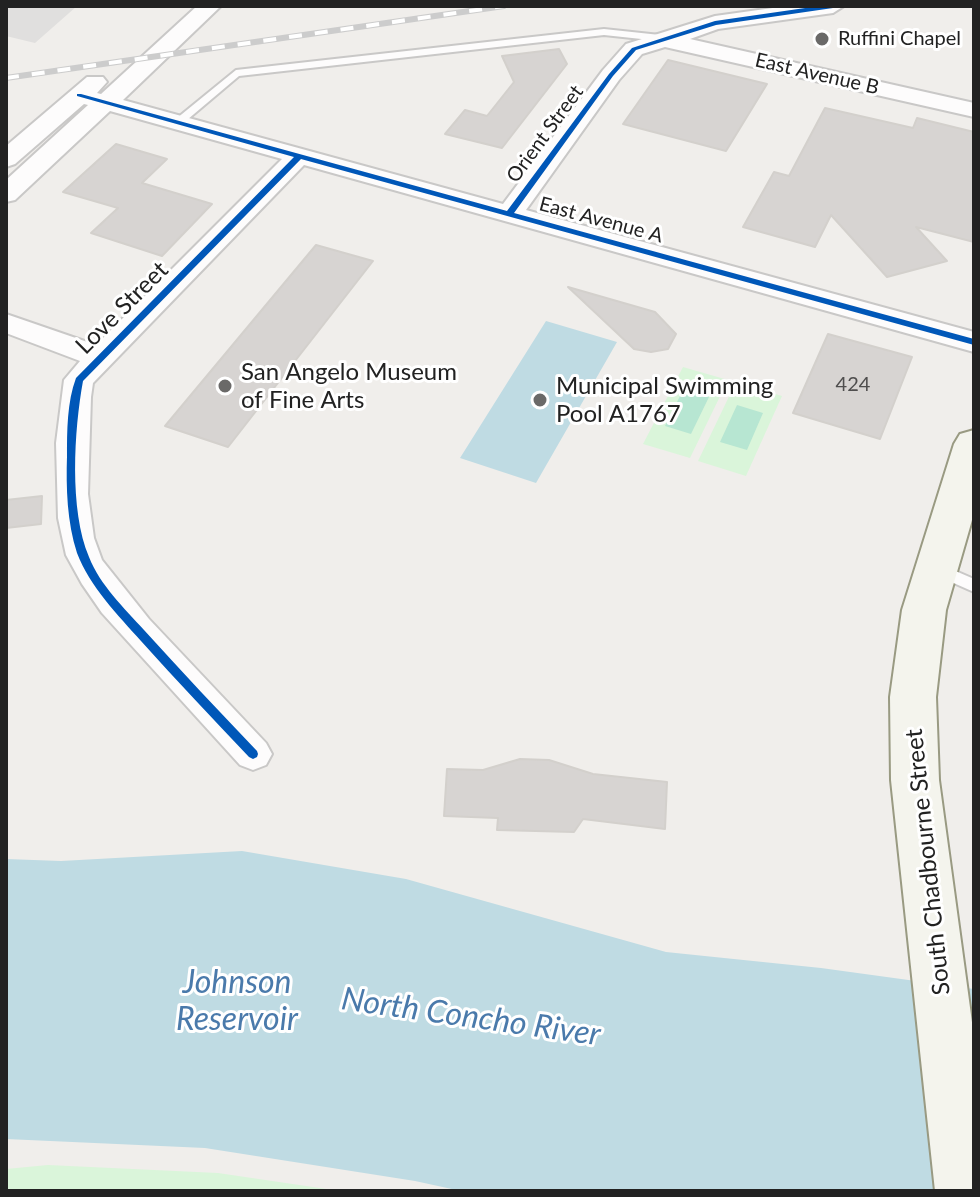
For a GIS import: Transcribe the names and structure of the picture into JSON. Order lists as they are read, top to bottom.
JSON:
{
  "streets": {
    "main road": ["South Chadbourne Street"],
    "street": [
      "East Avenue B",
      "Orient Street",
      "East Avenue A",
      "Love Street"
    ]
  },
  "crossings": [
    ["East Avenue B", "Orient Street"],
    ["Orient Street", "East Avenue A"],
    ["East Avenue A", "Love Street"]
  ],
  "water": ["Johnson Reservoir", "North Concho River"],
  "places": ["Ruffini Chapel", "San Angelo Museum of Fine Arts", "Municipal Swimming Pool A1767"],
  "house_numbers": ["424"]
}
